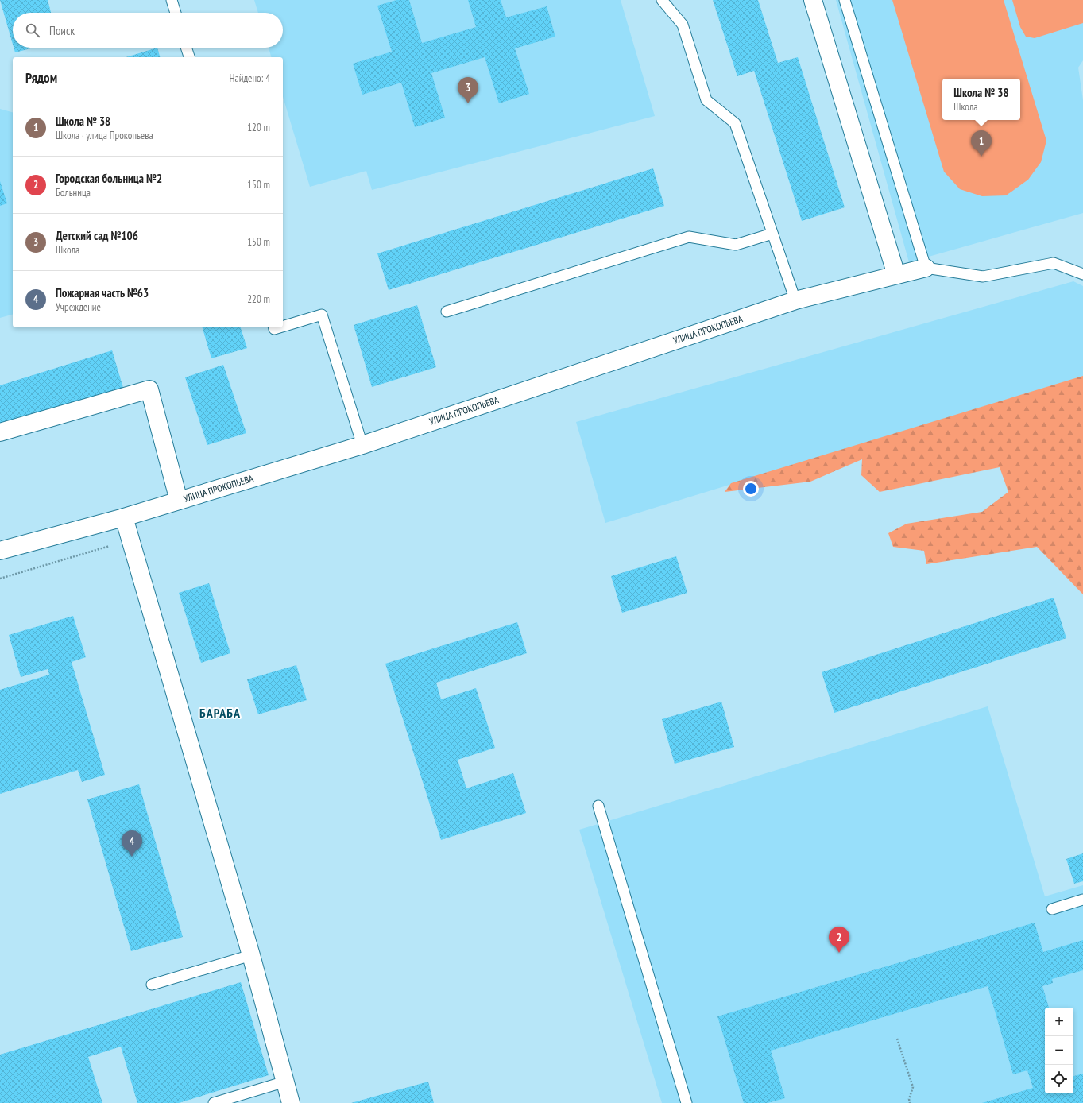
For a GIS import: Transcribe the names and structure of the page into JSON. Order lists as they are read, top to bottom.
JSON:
{
  "streets": {
    "street": ["УЛИЦА ПРОКОПЬЕВА"]
  },
  "districts": ["БАРАБА"],
  "page": {
    "search": "Поиск",
    "heading": ["Рядом", "Найдено: 4"],
    "pins": [
      "3",
      "1",
      "4",
      "2"
    ],
    "popup": ["Школа № 38", "Школа"],
    "list": [
      {
        "mark": "1",
        "name": "Школа № 38",
        "note": "Школа · улица Прокопьева",
        "value": "120 m"
      },
      {
        "mark": "2",
        "name": "Городская больница №2",
        "note": "Больница",
        "value": "150 m"
      },
      {
        "mark": "3",
        "name": "Детский сад №106",
        "note": "Школа",
        "value": "150 m"
      },
      {
        "mark": "4",
        "name": "Пожарная часть №63",
        "note": "Учреждение",
        "value": "220 m"
      }
    ],
    "map_buttons": ["+", "−"]
  }
}
